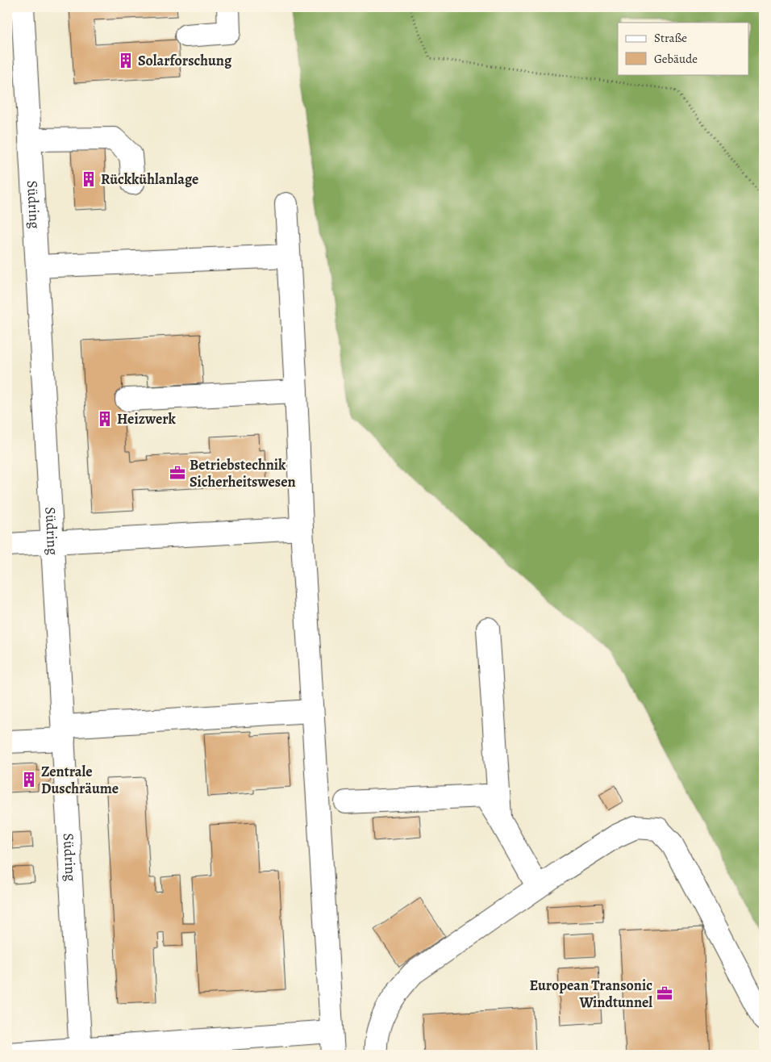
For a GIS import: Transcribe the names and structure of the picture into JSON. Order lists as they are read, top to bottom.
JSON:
{
  "streets": {
    "lane": ["Südring"]
  },
  "places": {
    "building": [
      "Solarforschung",
      "Rückkühlanlage",
      "Heizwerk",
      "Zentrale Duschräume"
    ],
    "office": ["Betriebstechnik Sicherheitswesen", "European Transonic Windtunnel"]
  },
  "legend": ["Straße", "Gebäude"]
}
